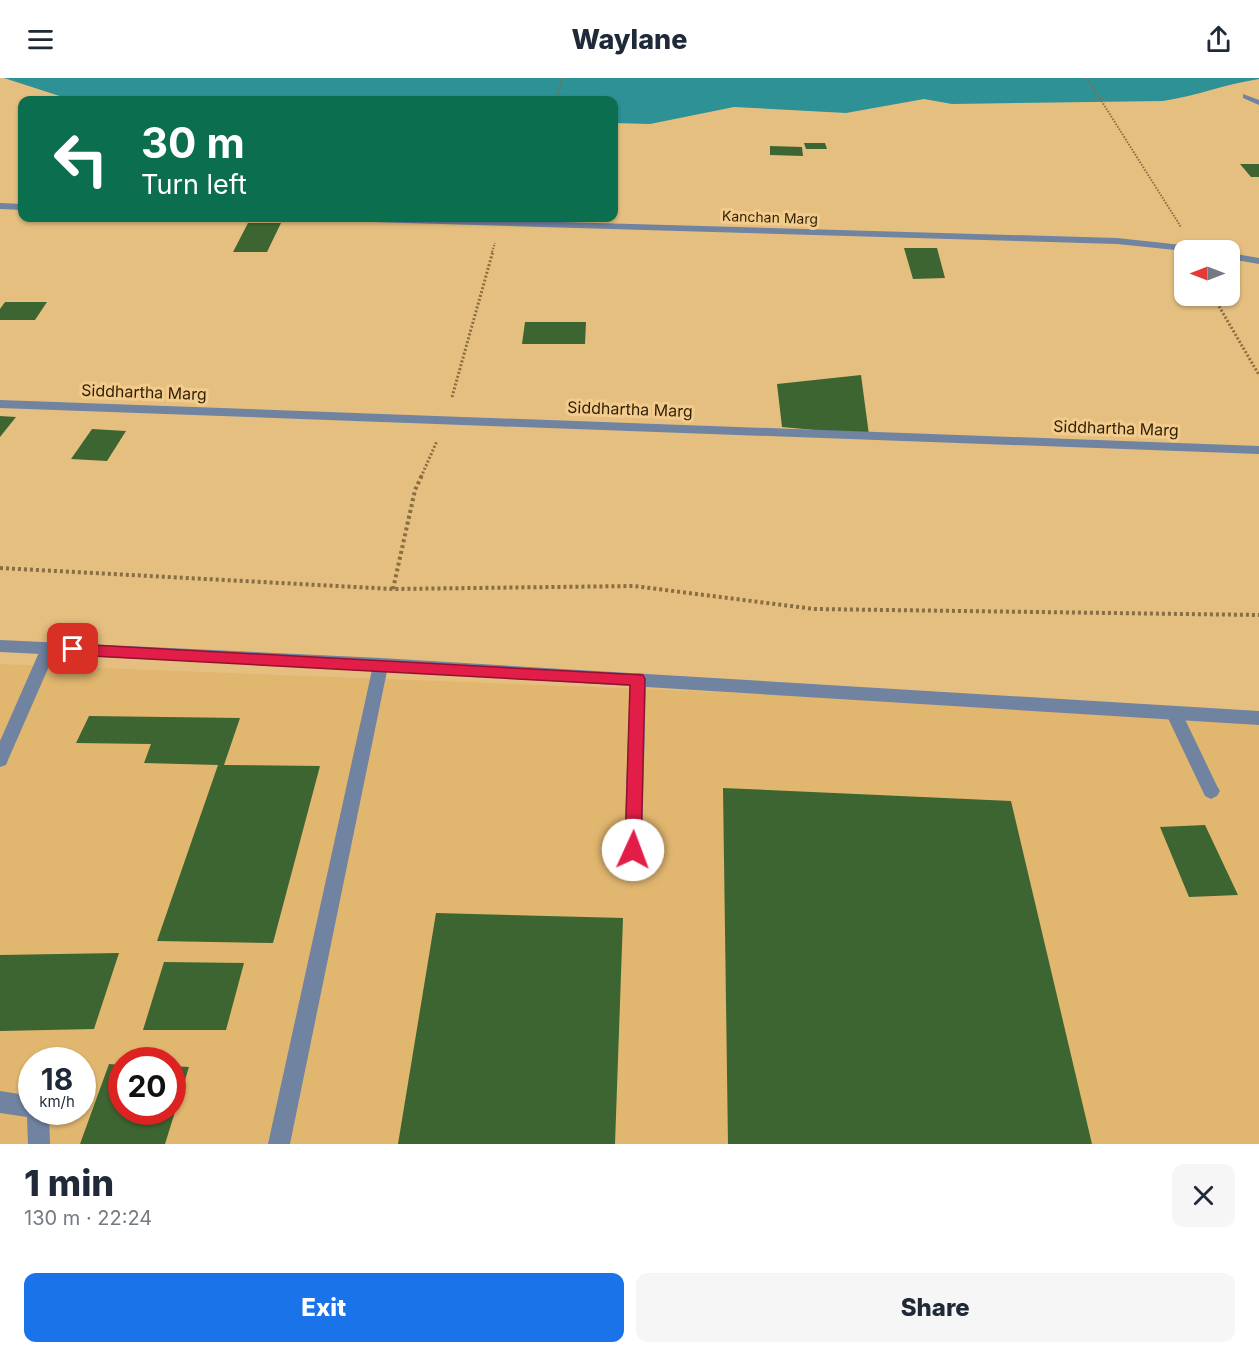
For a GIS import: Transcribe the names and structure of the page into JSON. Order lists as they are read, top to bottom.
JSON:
{
  "streets": {
    "street": ["Kanchan Marg", "Siddhartha Marg"]
  },
  "north": "left",
  "page": {
    "header": "Waylane",
    "turn": ["30 m", "Turn left"],
    "speed": "18 km/h",
    "limit": "20",
    "heading": ["1 min", "130 m · 22:24"],
    "buttons": ["Exit", "Share"]
  }
}
